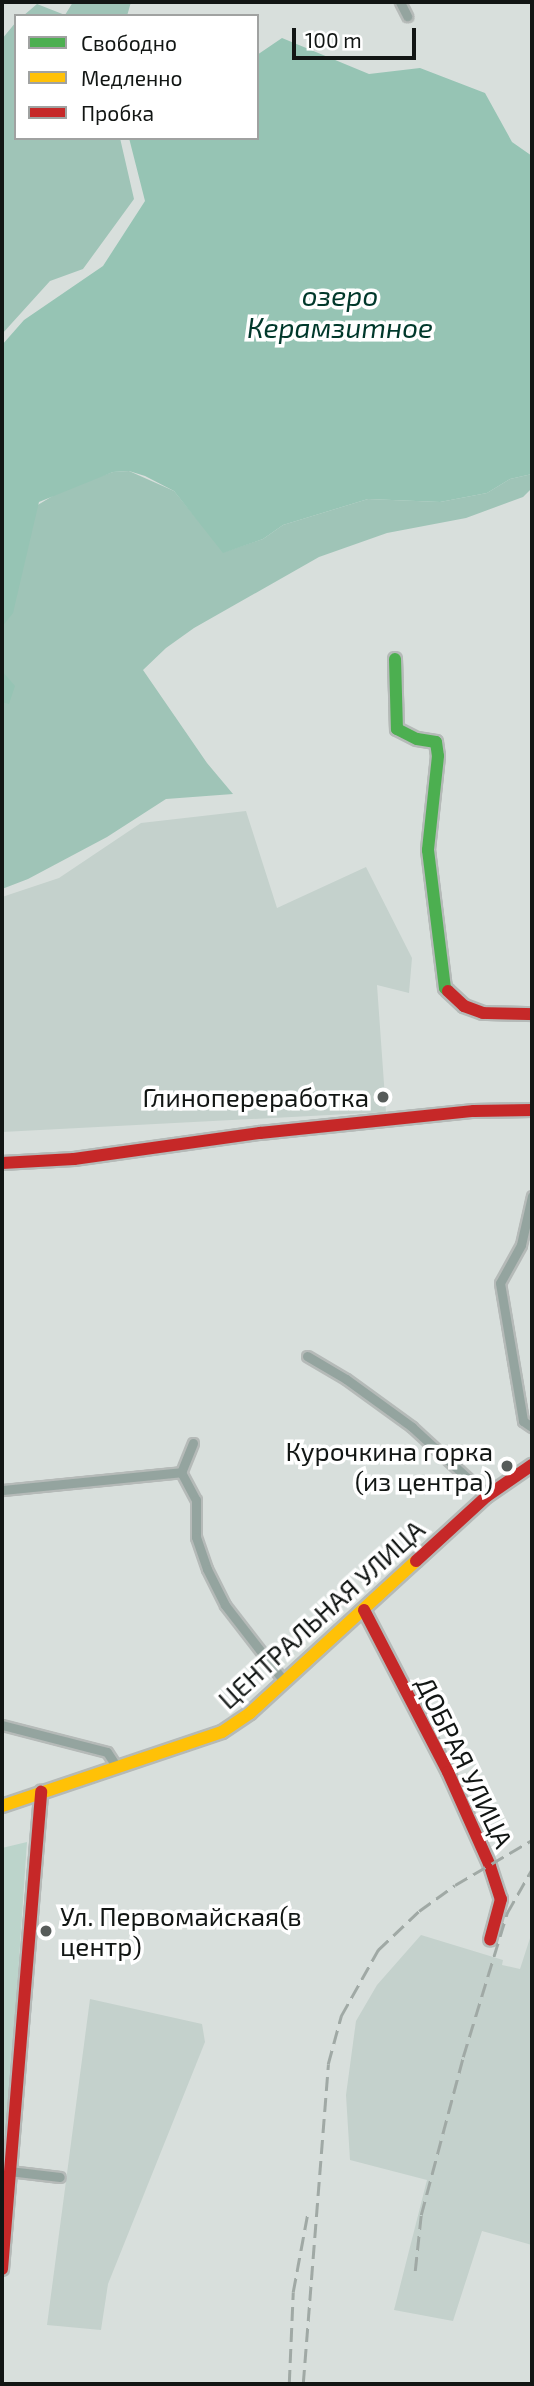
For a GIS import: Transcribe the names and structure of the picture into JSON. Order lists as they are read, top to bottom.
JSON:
{
  "streets": {
    "street": ["ЦЕНТРАЛЬНАЯ УЛИЦА", "ДОБРАЯ УЛИЦА"]
  },
  "crossings": [
    ["ЦЕНТРАЛЬНАЯ УЛИЦА", "ДОБРАЯ УЛИЦА"]
  ],
  "water": ["озеро Керамзитное"],
  "places": ["Глинопереработка", "Курочкина горка (из центра)", "Ул. Первомайская(в центр)"],
  "legend": ["Свободно", "Медленно", "Пробка"],
  "scale_bar": "100 m"
}
